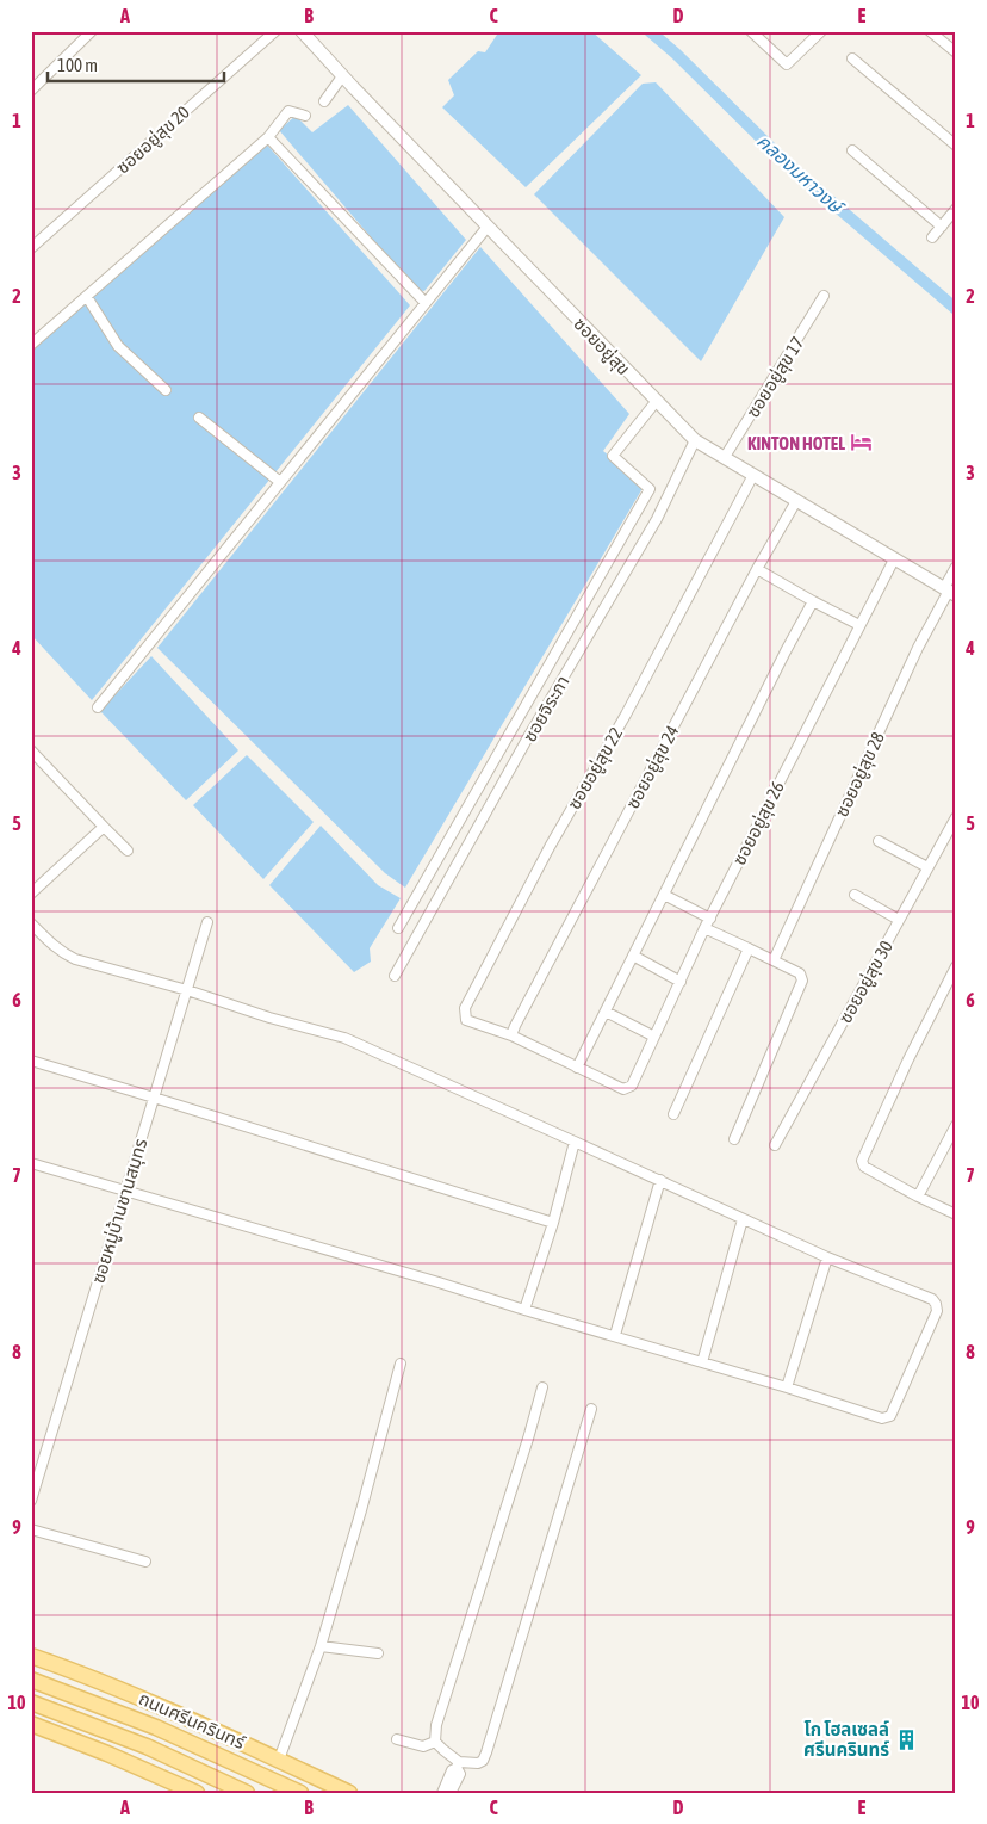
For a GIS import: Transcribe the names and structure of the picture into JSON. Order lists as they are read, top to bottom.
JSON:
{
  "streets": {
    "main road": ["ถนนศรีนครินทร์"],
    "street": [
      "ซอยอยู่สุข 20",
      "ซอยอยู่สุข",
      "ซอยอยู่สุข 17",
      "ซอยจิระภา",
      "ซอยอยู่สุข 24",
      "ซอยอยู่สุข 22",
      "ซอยอยู่สุข 28",
      "ซอยอยู่สุข 26",
      "ซอยอยู่สุข 30",
      "ซอยหมู่บ้านชานสมุทร"
    ]
  },
  "crossings": [
    ["ซอยอยู่สุข", "ซอยอยู่สุข 17"],
    ["ซอยอยู่สุข", "ซอยจิระภา"],
    ["ซอยอยู่สุข", "ซอยอยู่สุข 24"],
    ["ซอยอยู่สุข", "ซอยอยู่สุข 22"],
    ["ซอยอยู่สุข", "ซอยอยู่สุข 28"],
    ["ซอยอยู่สุข", "ซอยอยู่สุข 26"],
    ["ซอยอยู่สุข 24", "ซอยอยู่สุข 22"]
  ],
  "water": ["คลองมหาวงษ์"],
  "places": {
    "hotel": ["KINTON HOTEL"],
    "building": ["โก โฮลเซลล์ ศรีนครินทร์"]
  },
  "scale_bar": "100 m",
  "grid": {
    "columns": [
      "A",
      "B",
      "C",
      "D",
      "E"
    ],
    "rows": [
      "1",
      "2",
      "3",
      "4",
      "5",
      "6",
      "7",
      "8",
      "9",
      "10"
    ]
  }
}
